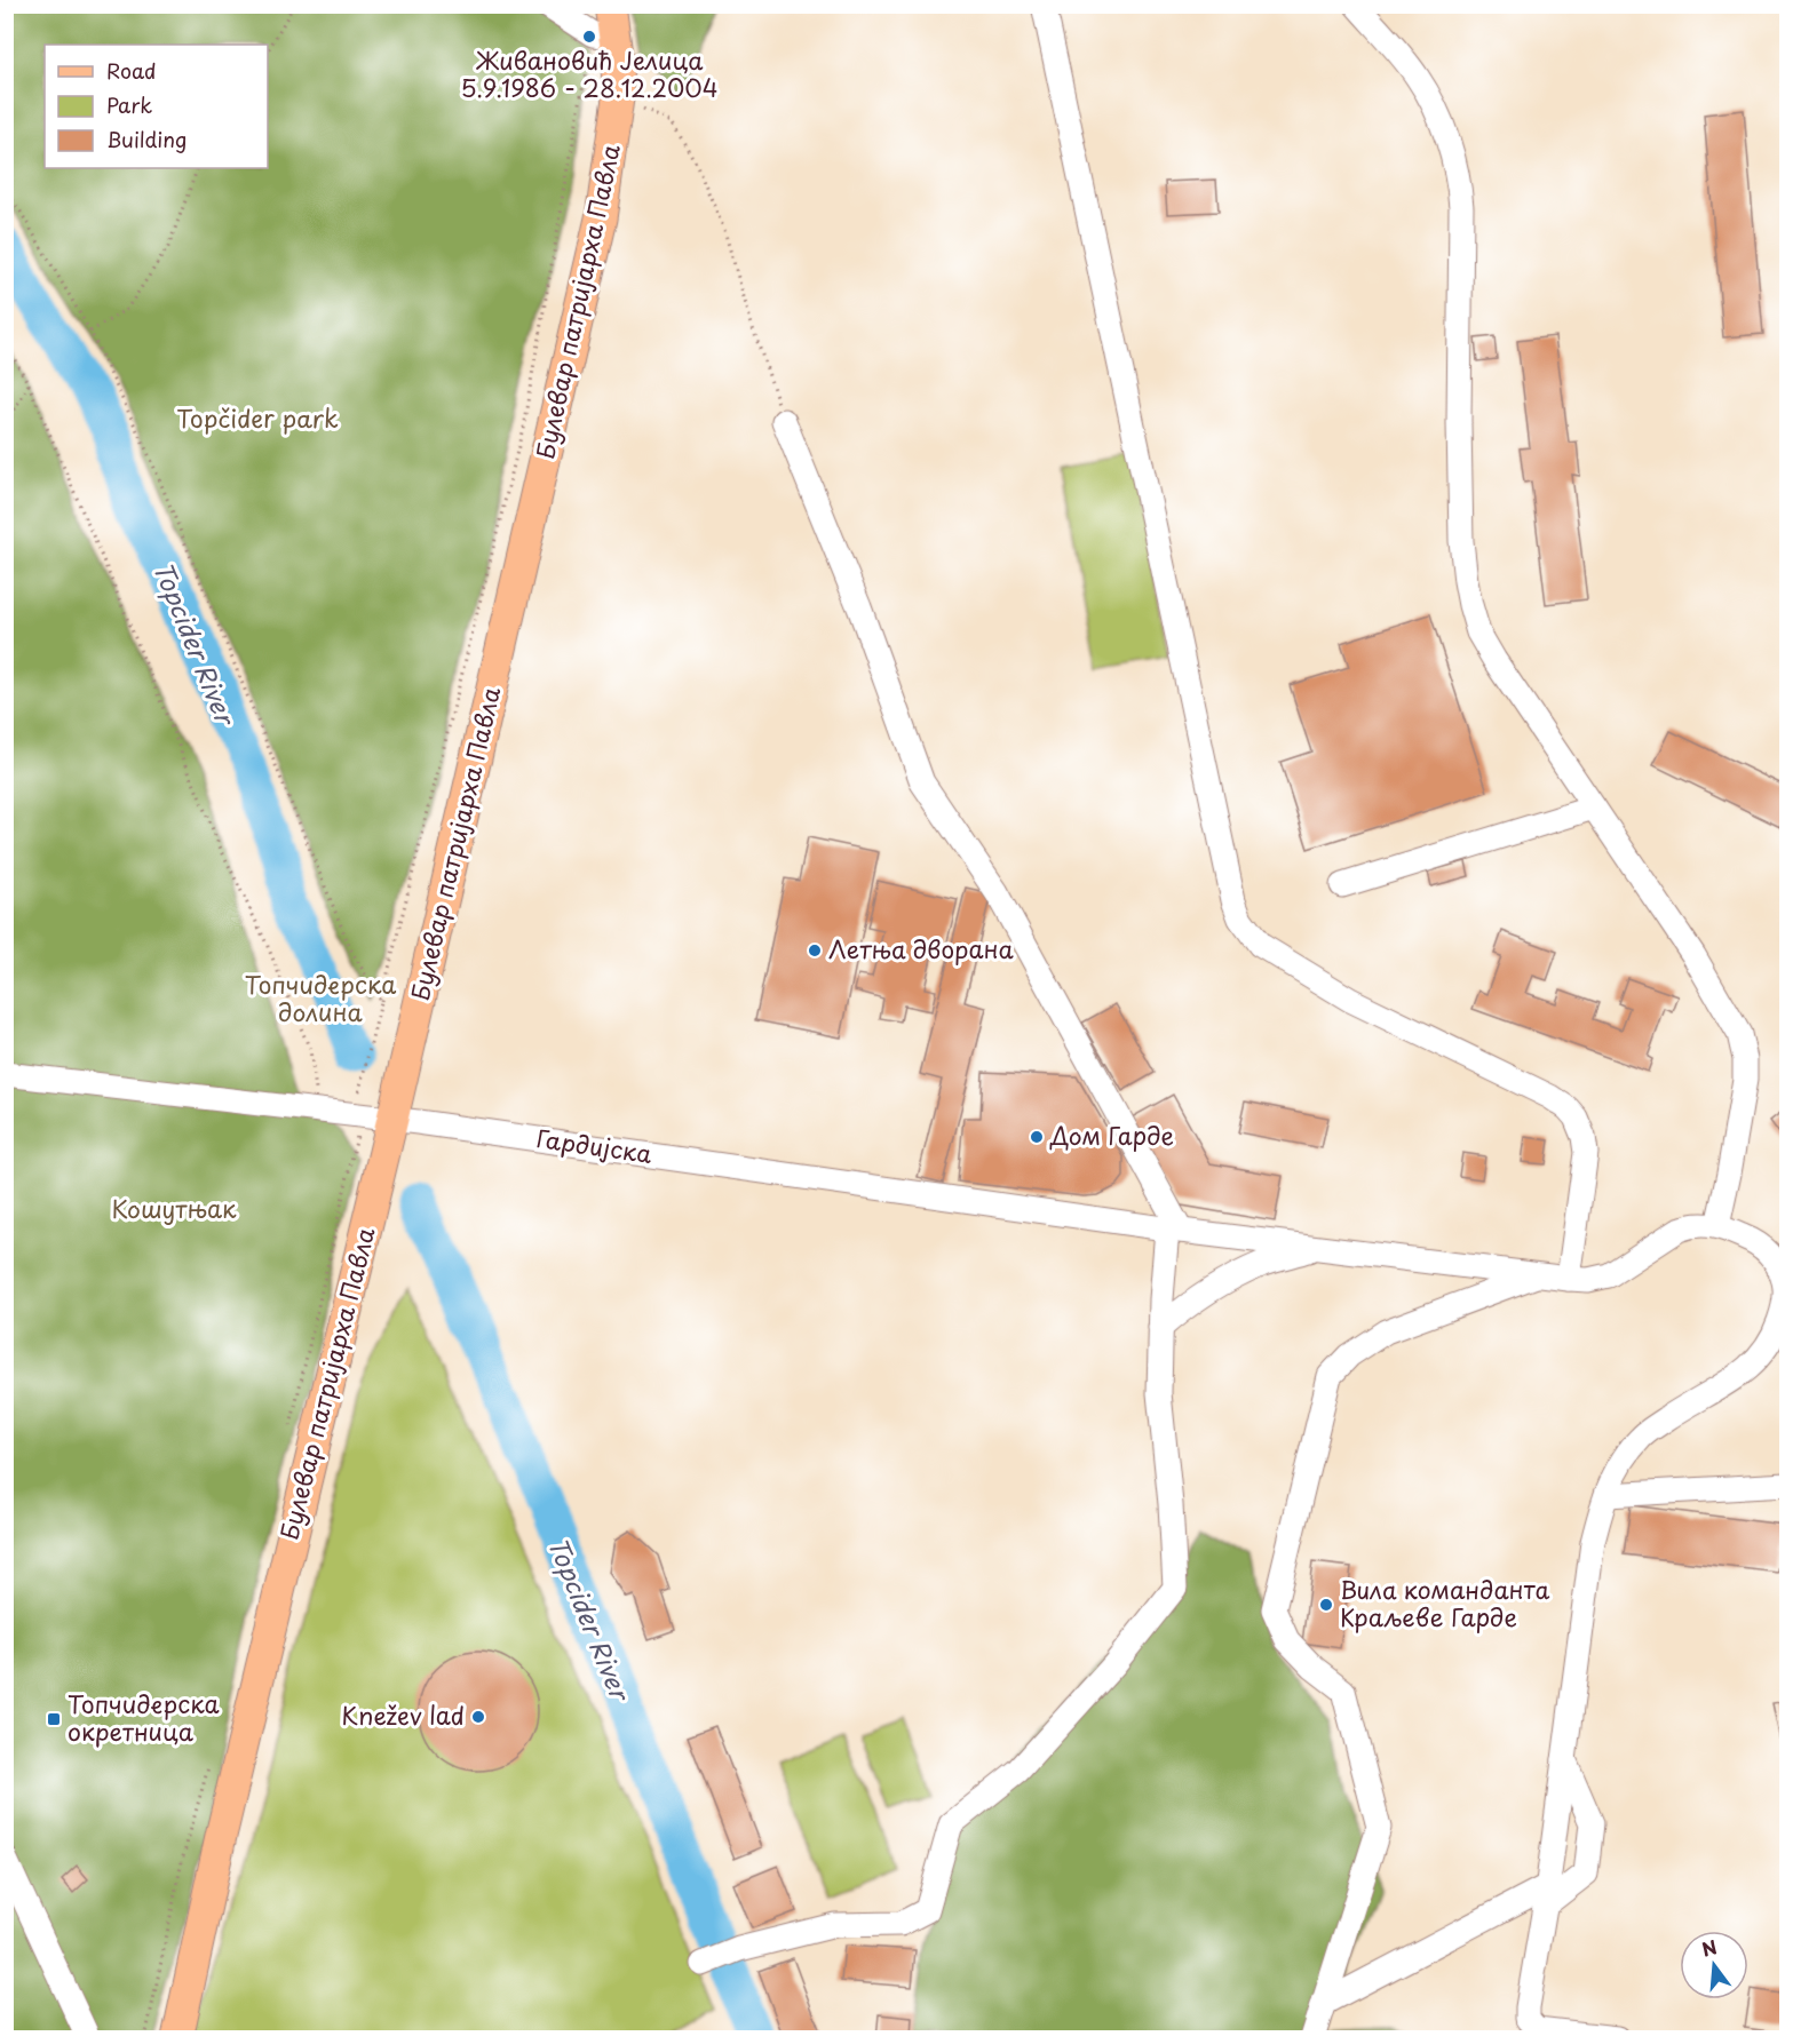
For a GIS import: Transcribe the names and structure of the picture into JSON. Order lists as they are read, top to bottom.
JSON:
{
  "streets": {
    "main road": ["Булевар патријарха Павла"],
    "street": ["Гардијска"]
  },
  "crossings": [
    ["Булевар патријарха Павла", "Гардијска"]
  ],
  "water": ["Topcider River"],
  "parks": ["Topčider park", "Топчидерска долина", "Кошутњак"],
  "places": {
    "other": [
      "Живановић Јелица 5.9.1986 - 28.12.2004",
      "Летња дворана",
      "Дом Гарде",
      "Вила команданта Краљеве Гарде",
      "Knežev lad"
    ],
    "transit": ["Топчидерска окретница"]
  },
  "legend": ["Road", "Park", "Building"],
  "north": "top"
}
